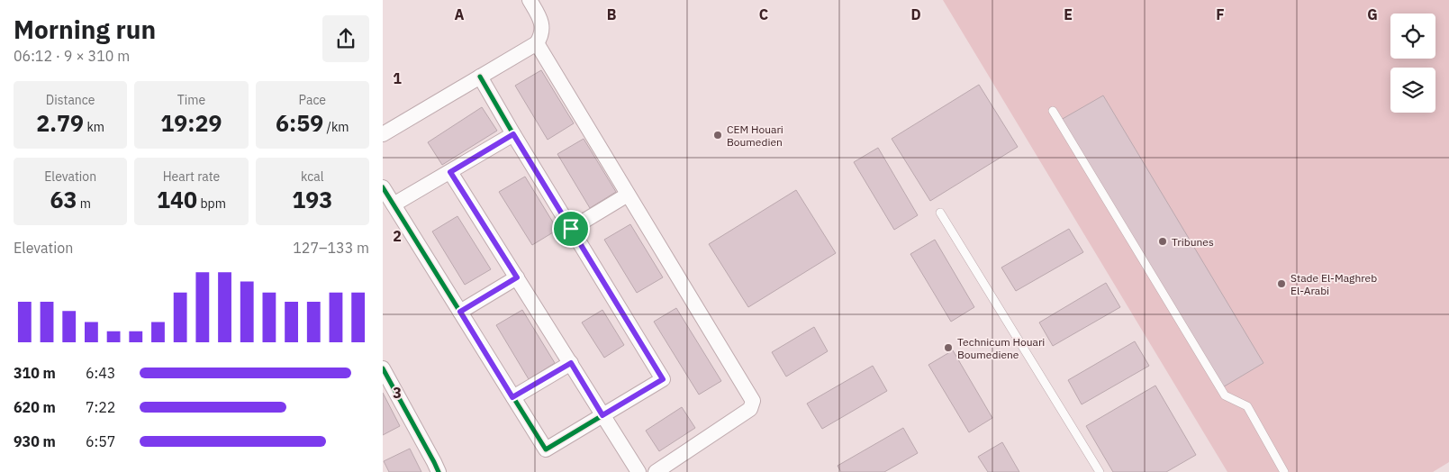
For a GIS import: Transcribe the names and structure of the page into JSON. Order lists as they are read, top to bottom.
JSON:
{
  "places": [
    "CEM Houari Boumedien",
    "Tribunes",
    "Stade El-Maghreb El-Arabi",
    "Technicum Houari Boumediene"
  ],
  "page": {
    "heading": ["Morning run", "06:12 · 9 × 310 m"],
    "stats": [
      ["Distance", "2.79 km"],
      ["Time", "19:29"],
      ["Pace", "6:59 /km"],
      ["Elevation", "63 m"],
      ["Heart rate", "140 bpm"],
      ["kcal", "193"]
    ],
    "chart": ["Elevation", "127–133 m"],
    "list": [
      {
        "name": "310 m",
        "note": "6:43"
      },
      {
        "name": "620 m",
        "note": "7:22"
      },
      {
        "name": "930 m",
        "note": "6:57"
      }
    ]
  },
  "grid": {
    "columns": [
      "A",
      "B",
      "C",
      "D",
      "E",
      "F",
      "G"
    ],
    "rows": ["1", "2", "3"]
  }
}
